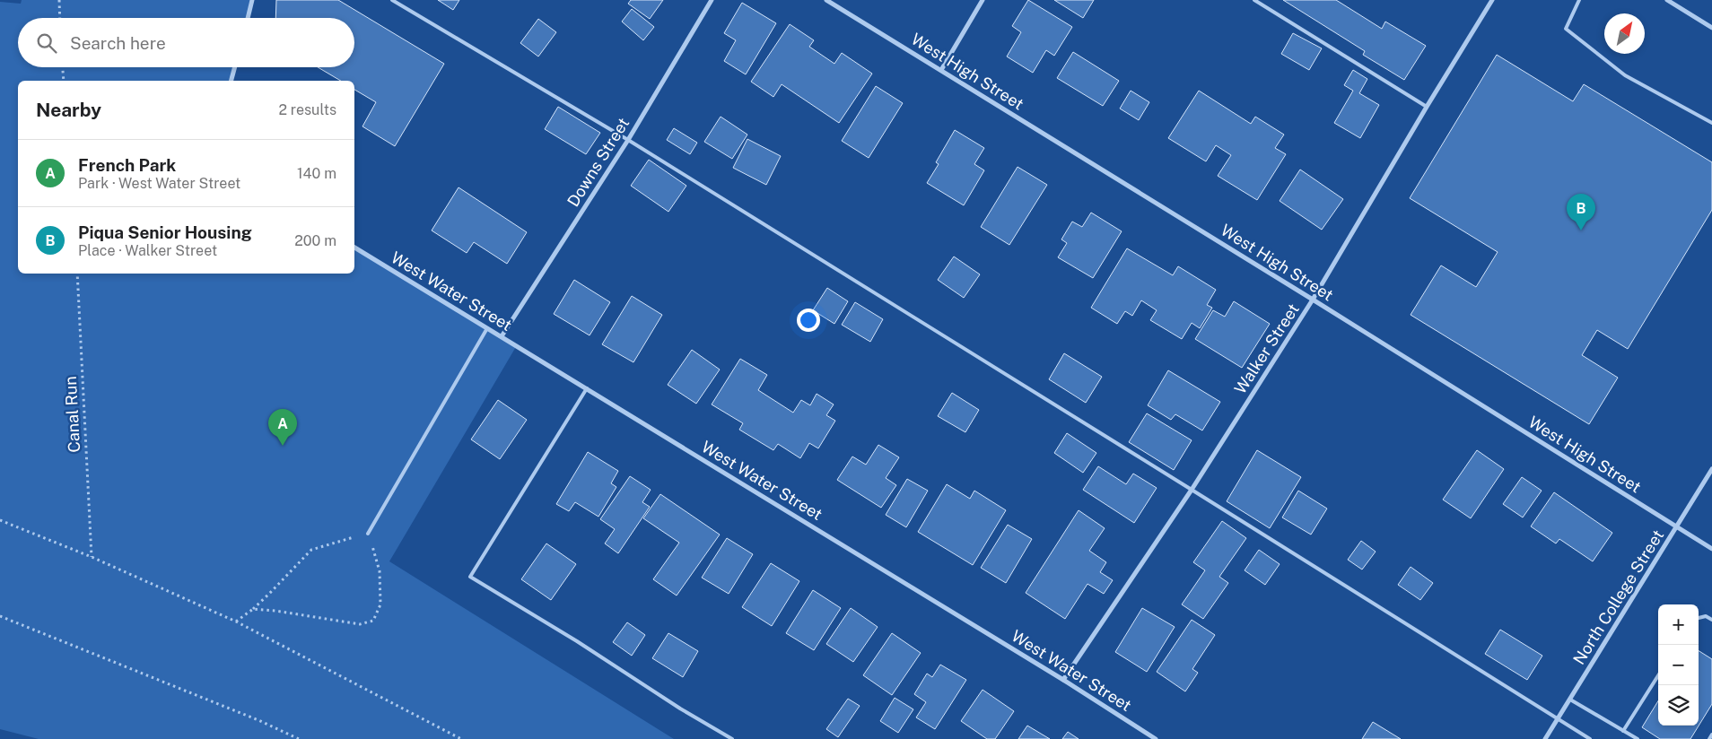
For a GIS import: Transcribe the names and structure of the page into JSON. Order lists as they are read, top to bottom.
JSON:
{
  "streets": {
    "street": [
      "West High Street",
      "Downs Street",
      "West Water Street",
      "Walker Street",
      "North College Street"
    ],
    "path": ["Canal Run"]
  },
  "crossings": [
    ["West High Street", "Walker Street"],
    ["West High Street", "North College Street"],
    ["Downs Street", "West Water Street"],
    ["West Water Street", "Walker Street"]
  ],
  "north": "top right",
  "page": {
    "search": "Search here",
    "heading": ["Nearby", "2 results"],
    "list": [
      {
        "mark": "A",
        "name": "French Park",
        "note": "Park · West Water Street",
        "value": "140 m"
      },
      {
        "mark": "B",
        "name": "Piqua Senior Housing",
        "note": "Place · Walker Street",
        "value": "200 m"
      }
    ],
    "pins": ["B", "A"],
    "map_buttons": ["+", "−"]
  }
}
